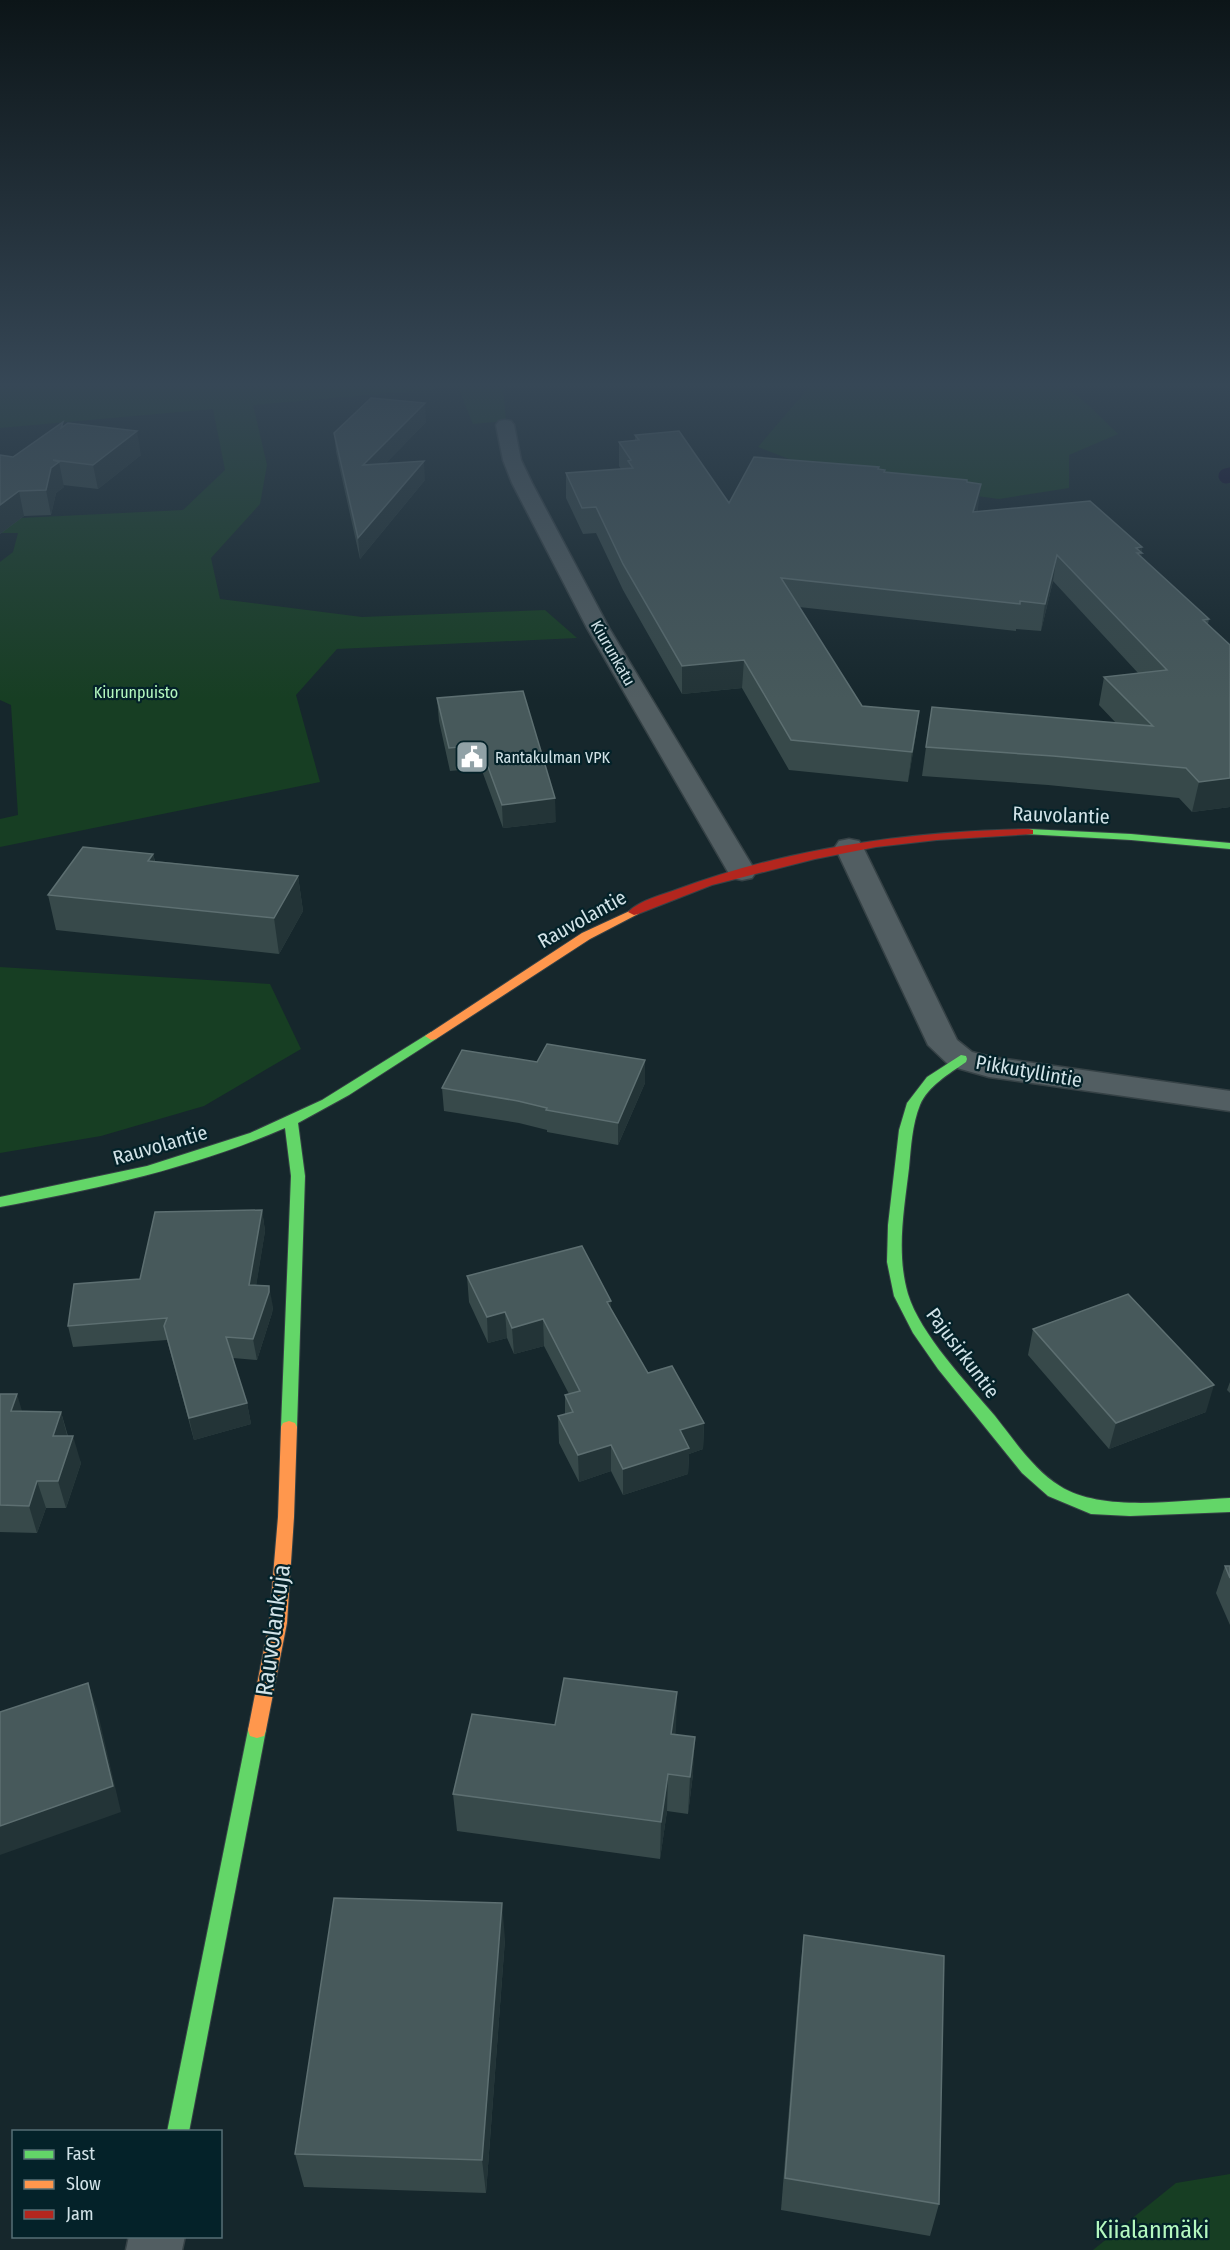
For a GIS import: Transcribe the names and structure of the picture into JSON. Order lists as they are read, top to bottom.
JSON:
{
  "streets": {
    "street": [
      "Kiurunkatu",
      "Rauvolantie",
      "Pikkutyllintie",
      "Pajusirkuntie",
      "Rauvolankuja"
    ]
  },
  "crossings": [
    ["Kiurunkatu", "Rauvolantie"],
    ["Rauvolantie", "Pikkutyllintie"],
    ["Rauvolantie", "Rauvolankuja"],
    ["Pikkutyllintie", "Pajusirkuntie"]
  ],
  "parks": ["Kiurunpuisto", "Kiialanmäki"],
  "places": {
    "public building": ["Rantakulman VPK"]
  },
  "legend": ["Fast", "Slow", "Jam"]
}
